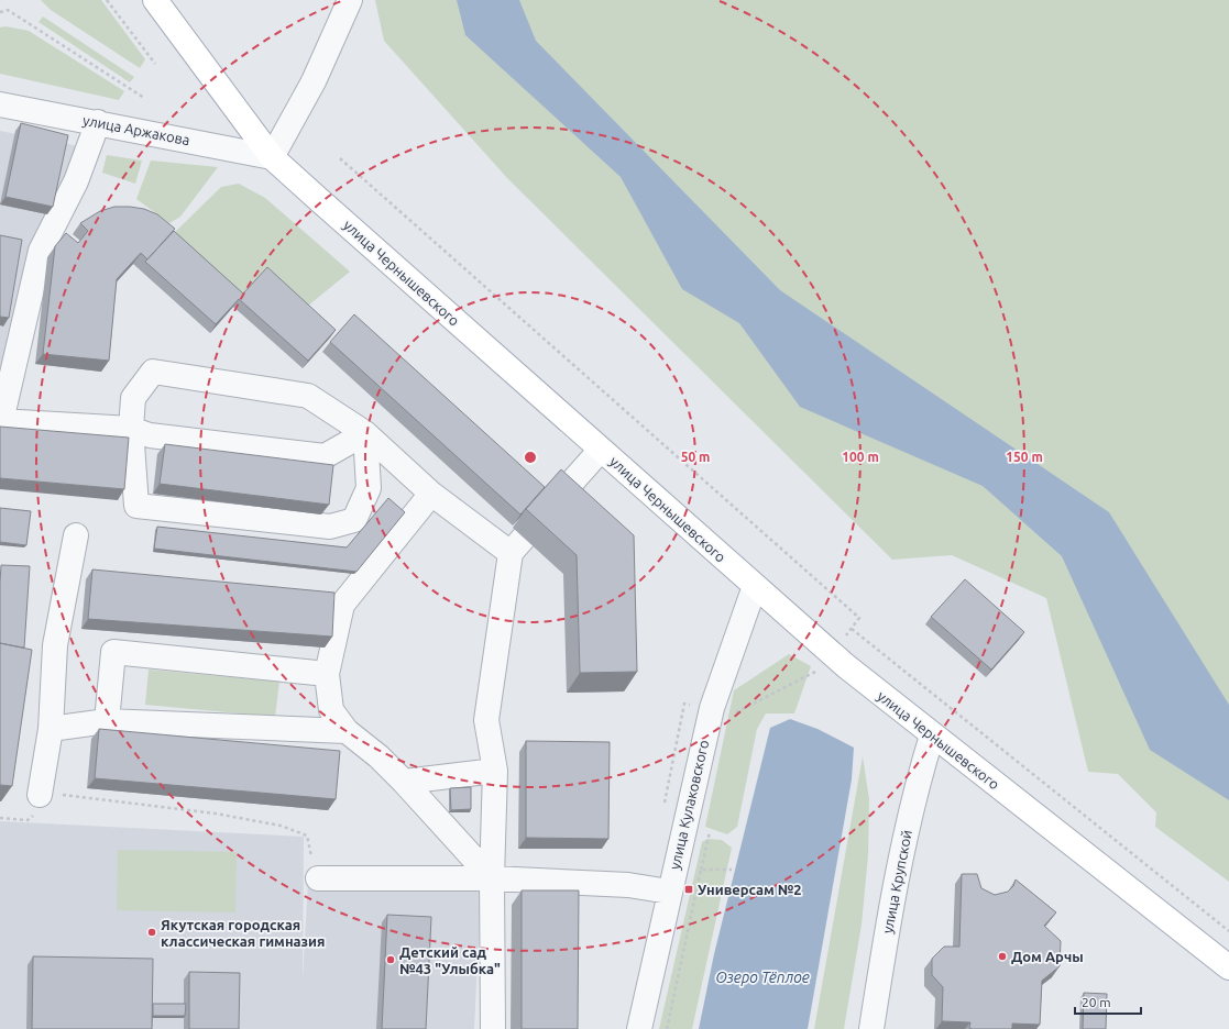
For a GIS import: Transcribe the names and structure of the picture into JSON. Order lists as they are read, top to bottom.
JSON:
{
  "streets": {
    "main road": ["улица Чернышевского"],
    "street": ["улица Аржакова", "улица Кулаковского", "улица Крупской"]
  },
  "crossings": [
    ["улица Аржакова", "улица Чернышевского"],
    ["улица Чернышевского", "улица Кулаковского"],
    ["улица Чернышевского", "улица Крупской"]
  ],
  "water": ["Озеро Тёплое"],
  "places": {
    "transit": ["Универсам №2"],
    "other": ["Якутская городская классическая гимназия", "Дом Арчы", "Детский сад №43 \"Улыбка\""]
  },
  "scale_bar": "20 m",
  "rings": ["50 m", "100 m", "150 m"]
}
